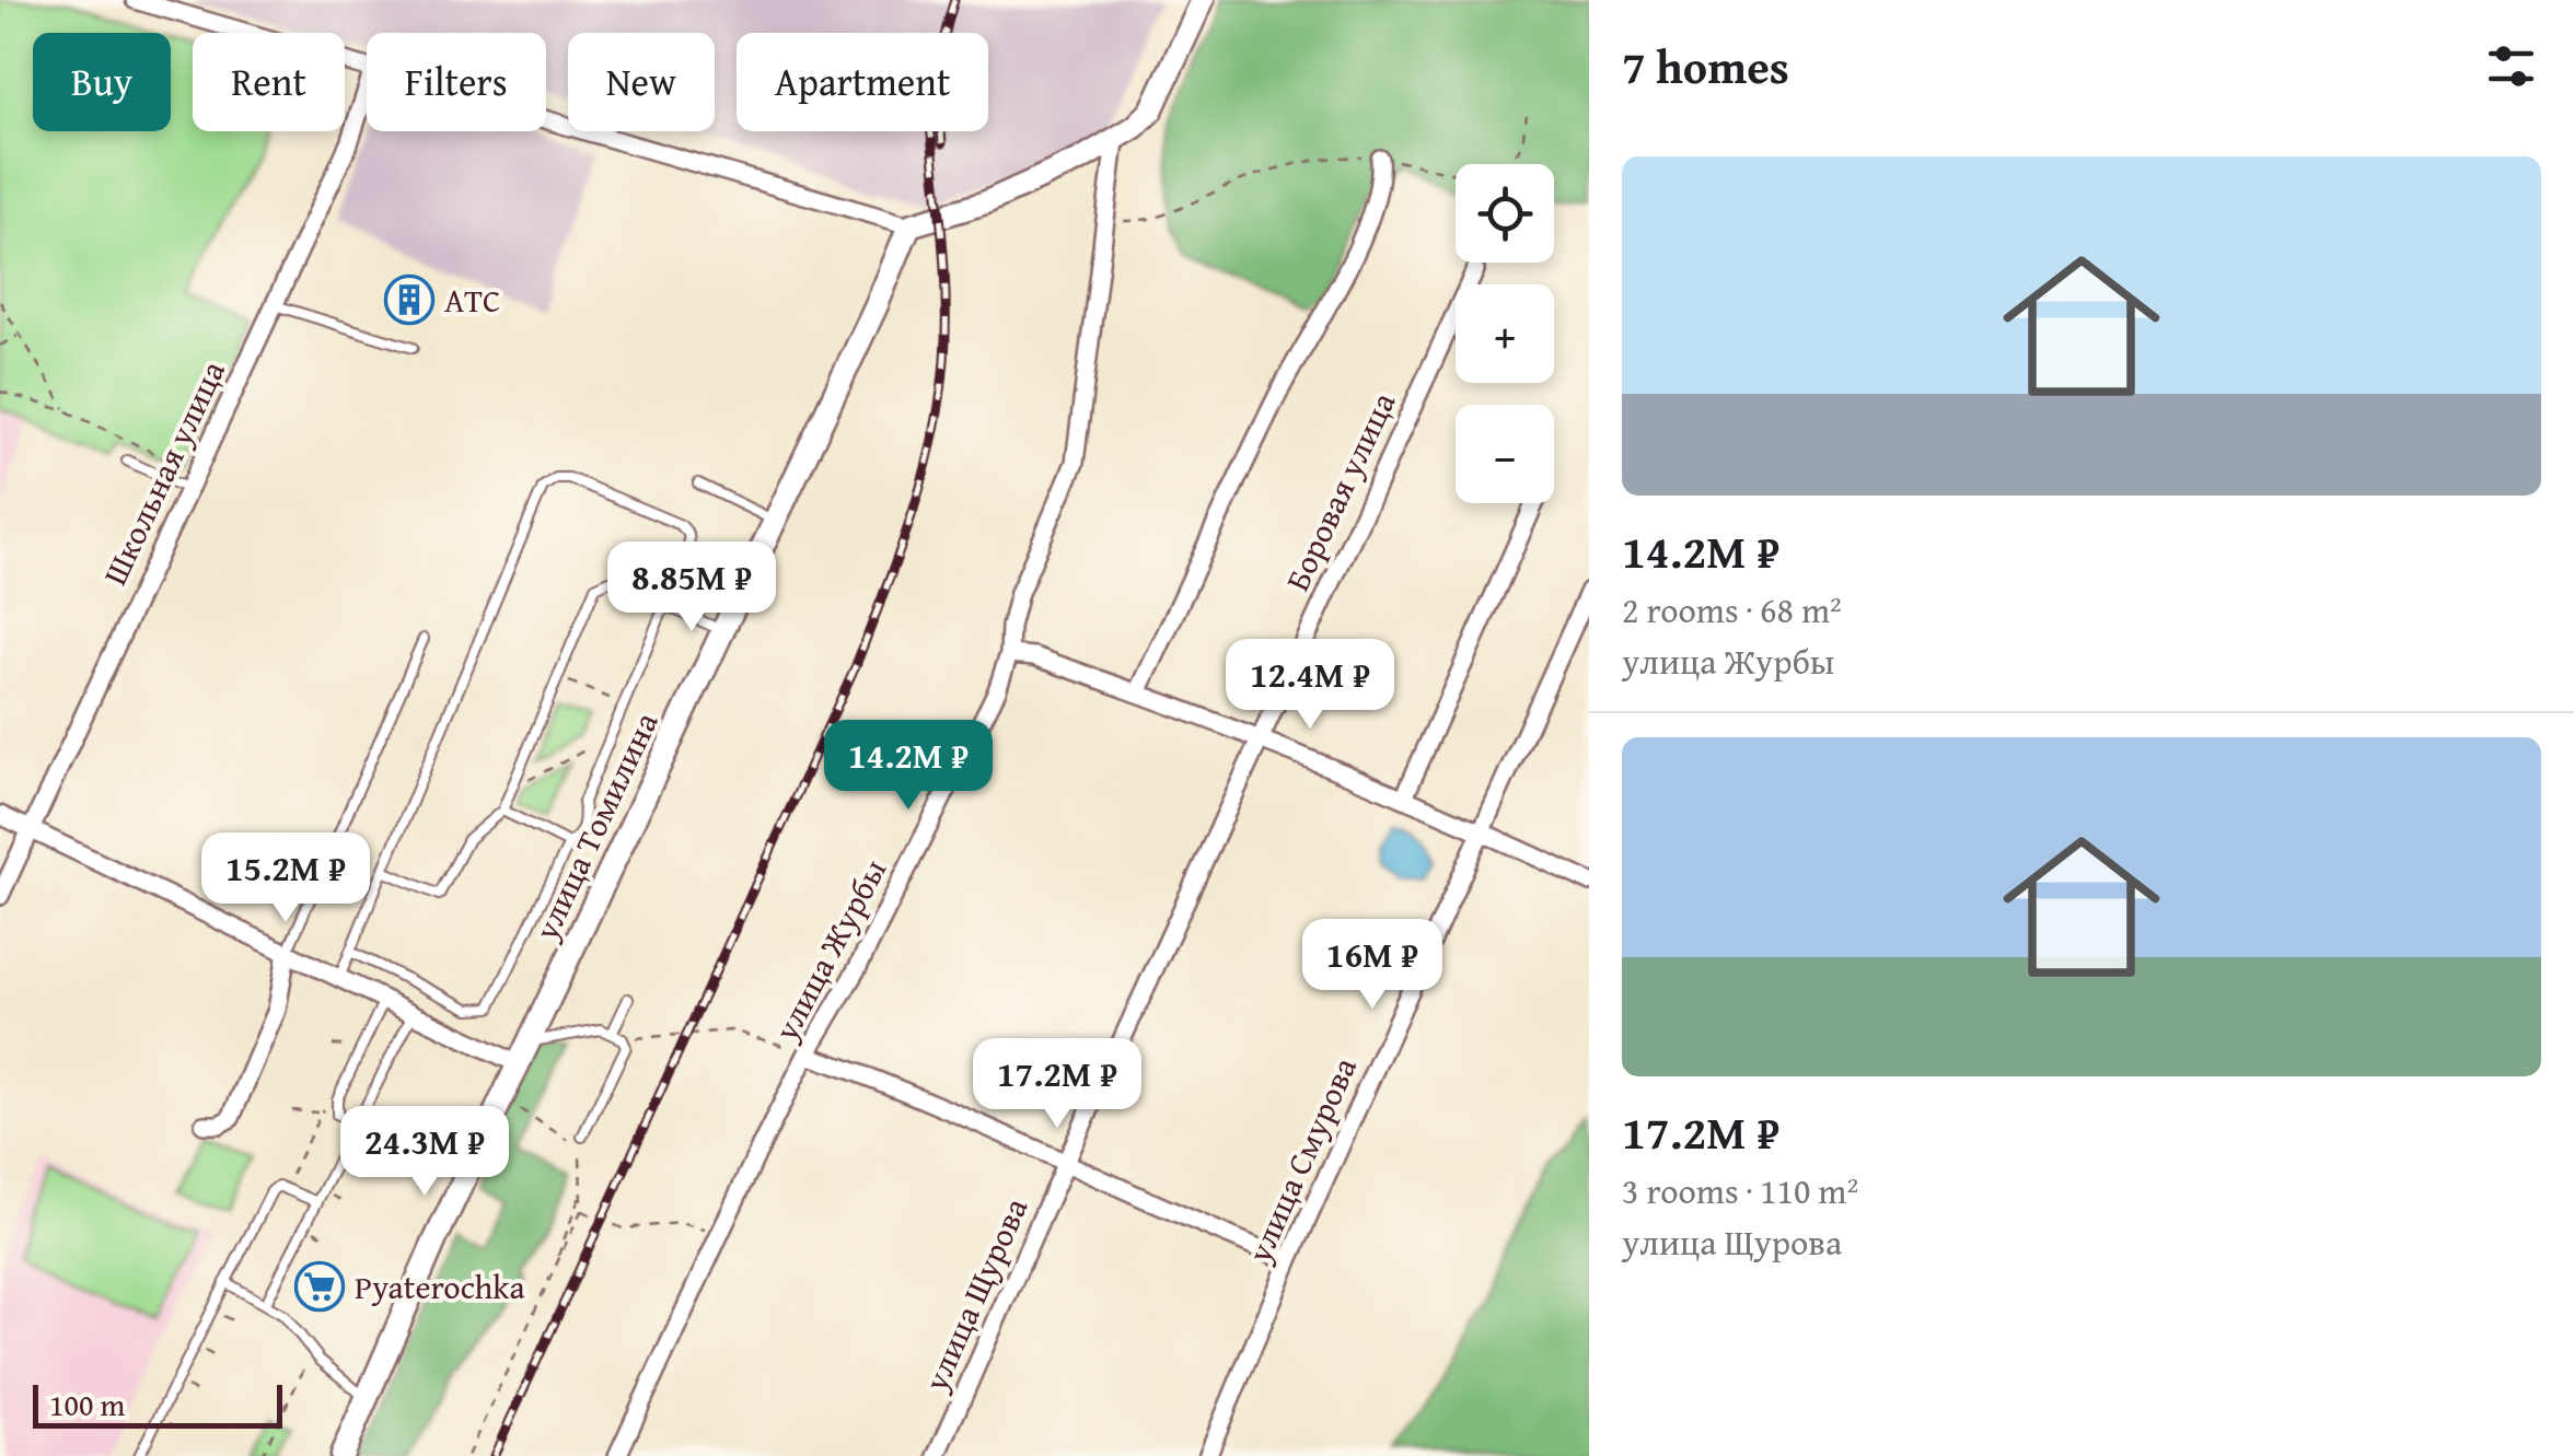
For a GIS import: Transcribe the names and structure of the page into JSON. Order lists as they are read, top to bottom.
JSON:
{
  "streets": {
    "street": [
      "Школьная улица",
      "Боровая улица",
      "улица Томилина",
      "улица Журбы",
      "улица Смурова",
      "улица Щурова"
    ]
  },
  "crossings": [
    ["Боровая улица", "улица Щурова"]
  ],
  "places": {
    "building": ["АТС"],
    "supermarket": ["Pyaterochka"]
  },
  "scale_bar": "100 m",
  "page": {
    "heading": "7 homes",
    "chip": [
      "Buy",
      "Rent",
      "Filters",
      "New",
      "Apartment"
    ],
    "list": [
      {
        "name": "14.2M ₽",
        "note": "2 rooms · 68 m² · улица Журбы"
      },
      {
        "name": "17.2M ₽",
        "note": "3 rooms · 110 m² · улица Щурова"
      }
    ],
    "map_buttons": ["+", "−"],
    "price": [
      "8.85M ₽",
      "12.4M ₽",
      "14.2M ₽",
      "15.2M ₽",
      "16M ₽",
      "17.2M ₽",
      "24.3M ₽"
    ],
    "scale": "100 m"
  }
}
